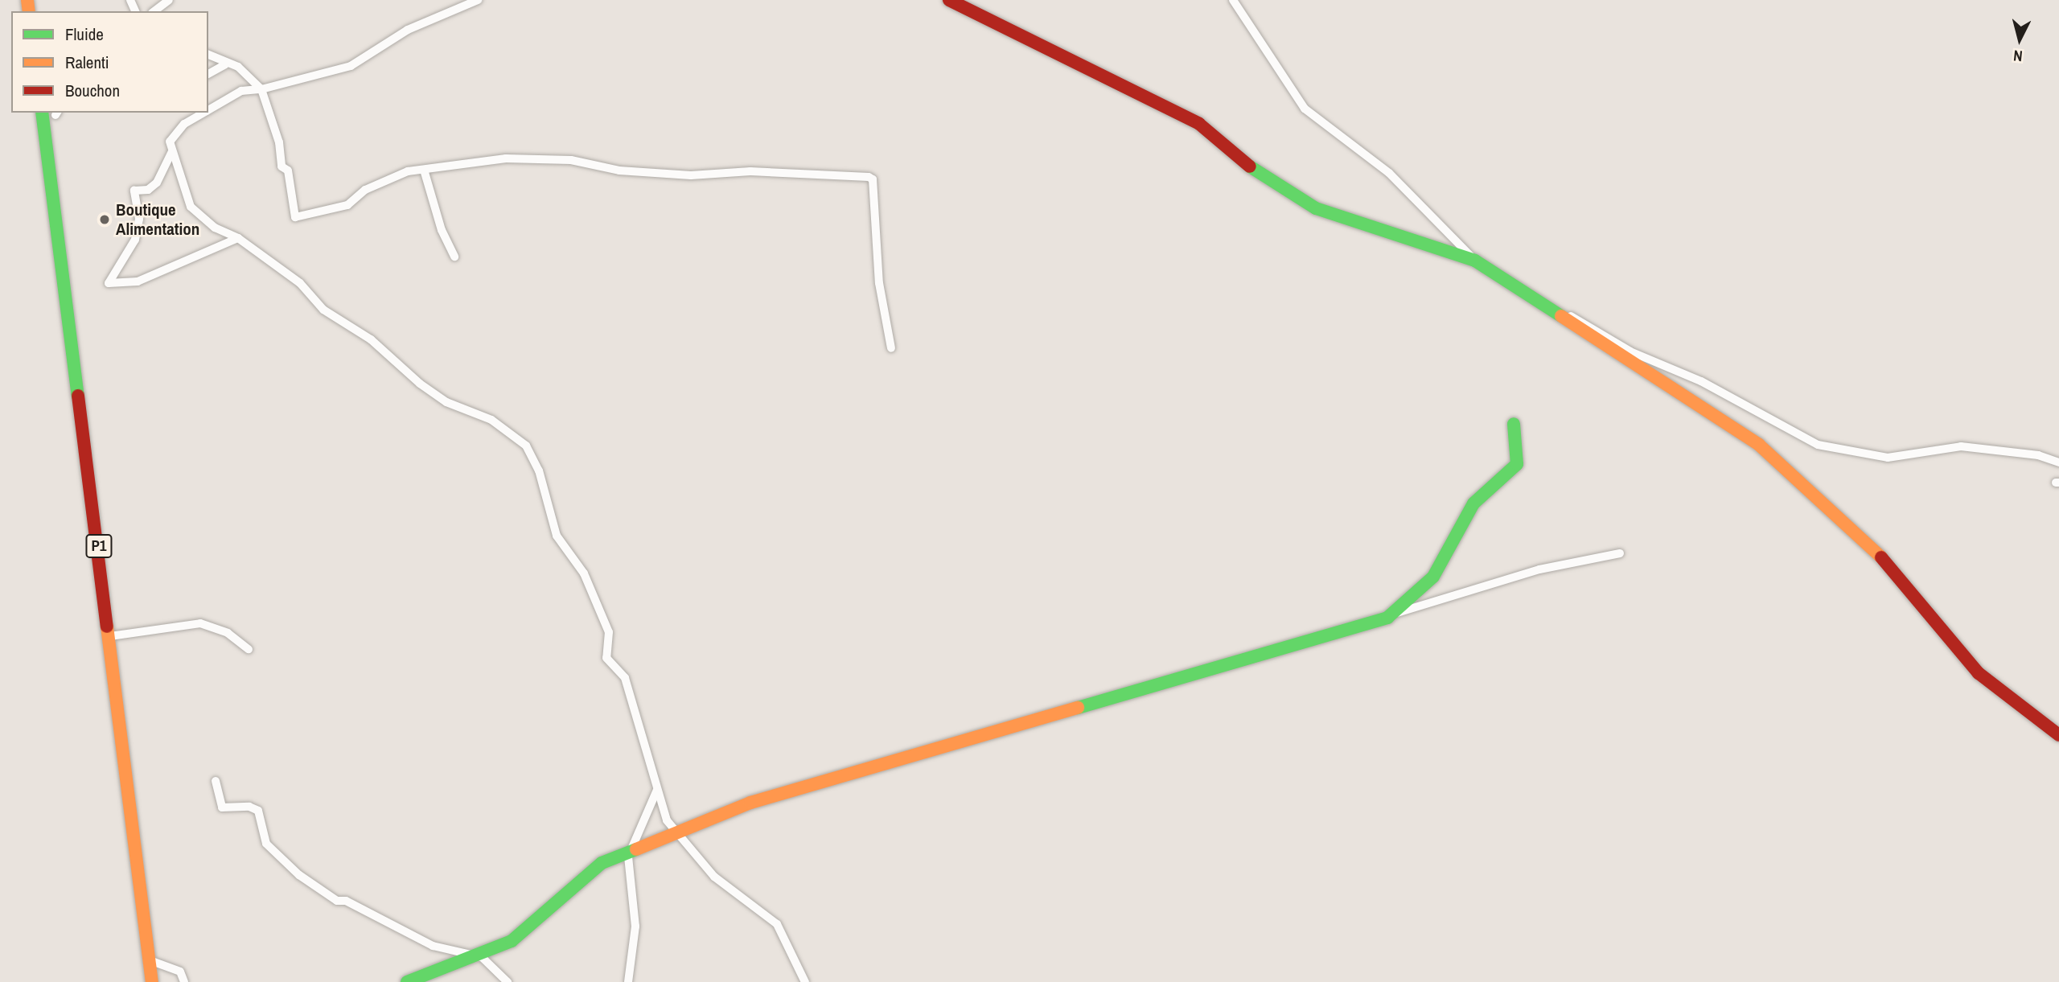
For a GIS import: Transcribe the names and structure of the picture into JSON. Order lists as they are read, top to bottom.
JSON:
{
  "streets": {
    "street": ["P1"]
  },
  "places": ["Boutique Alimentation"],
  "legend": ["Fluide", "Ralenti", "Bouchon"],
  "north": "bottom"
}
